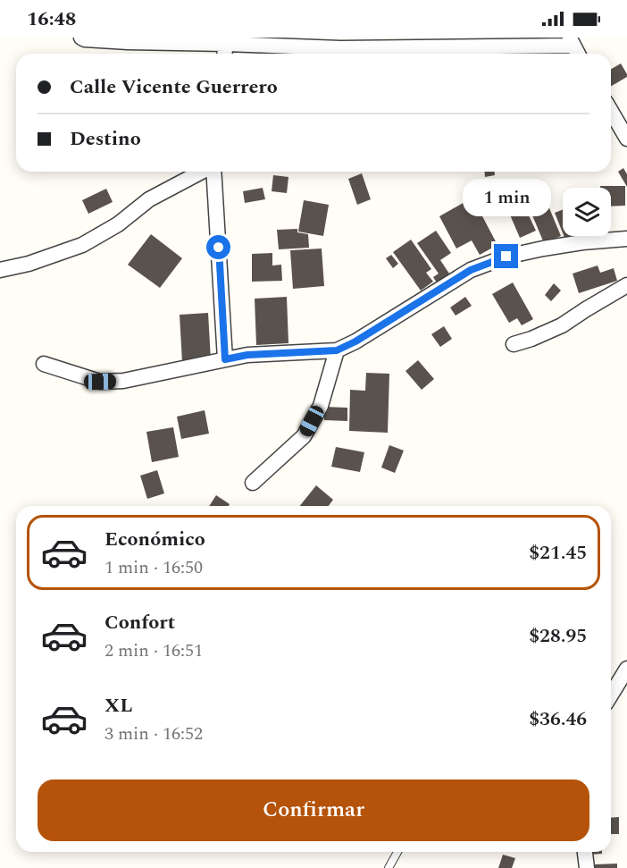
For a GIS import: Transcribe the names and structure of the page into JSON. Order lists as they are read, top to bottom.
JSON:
{
  "page": {
    "status": "16:48",
    "banner": ["Calle Vicente Guerrero", "Destino"],
    "bubble": "1 min",
    "list": [
      {
        "name": "Económico",
        "note": "1 min · 16:50",
        "value": "$21.45"
      },
      {
        "name": "Confort",
        "note": "2 min · 16:51",
        "value": "$28.95"
      },
      {
        "name": "XL",
        "note": "3 min · 16:52",
        "value": "$36.46"
      }
    ],
    "buttons": "Confirmar"
  }
}
